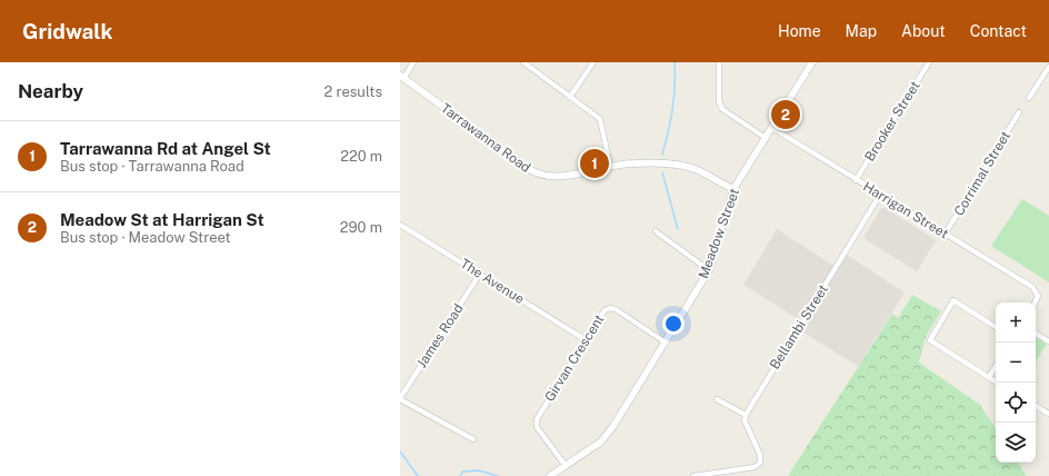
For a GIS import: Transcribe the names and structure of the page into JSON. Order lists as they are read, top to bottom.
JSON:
{
  "streets": {
    "main road": ["Tarrawanna Road", "Meadow Street"],
    "street": [
      "Brooker Street",
      "Corrimal Street",
      "Harrigan Street",
      "The Avenue",
      "Bellambi Street",
      "James Road",
      "Girvan Crescent"
    ]
  },
  "crossings": [
    ["Brooker Street", "Harrigan Street"],
    ["Tarrawanna Road", "Meadow Street"],
    ["Corrimal Street", "Harrigan Street"],
    ["Harrigan Street", "Meadow Street"],
    ["Harrigan Street", "Bellambi Street"],
    ["Meadow Street", "Girvan Crescent"],
    ["The Avenue", "James Road"],
    ["The Avenue", "Girvan Crescent"]
  ],
  "page": {
    "header": "Gridwalk",
    "nav": [
      "Home",
      "Map",
      "About",
      "Contact"
    ],
    "heading": ["Nearby", "2 results"],
    "pins": ["2", "1"],
    "list": [
      {
        "mark": "1",
        "name": "Tarrawanna Rd at Angel St",
        "note": "Bus stop · Tarrawanna Road",
        "value": "220 m"
      },
      {
        "mark": "2",
        "name": "Meadow St at Harrigan St",
        "note": "Bus stop · Meadow Street",
        "value": "290 m"
      }
    ],
    "map_buttons": ["+", "−"]
  }
}
